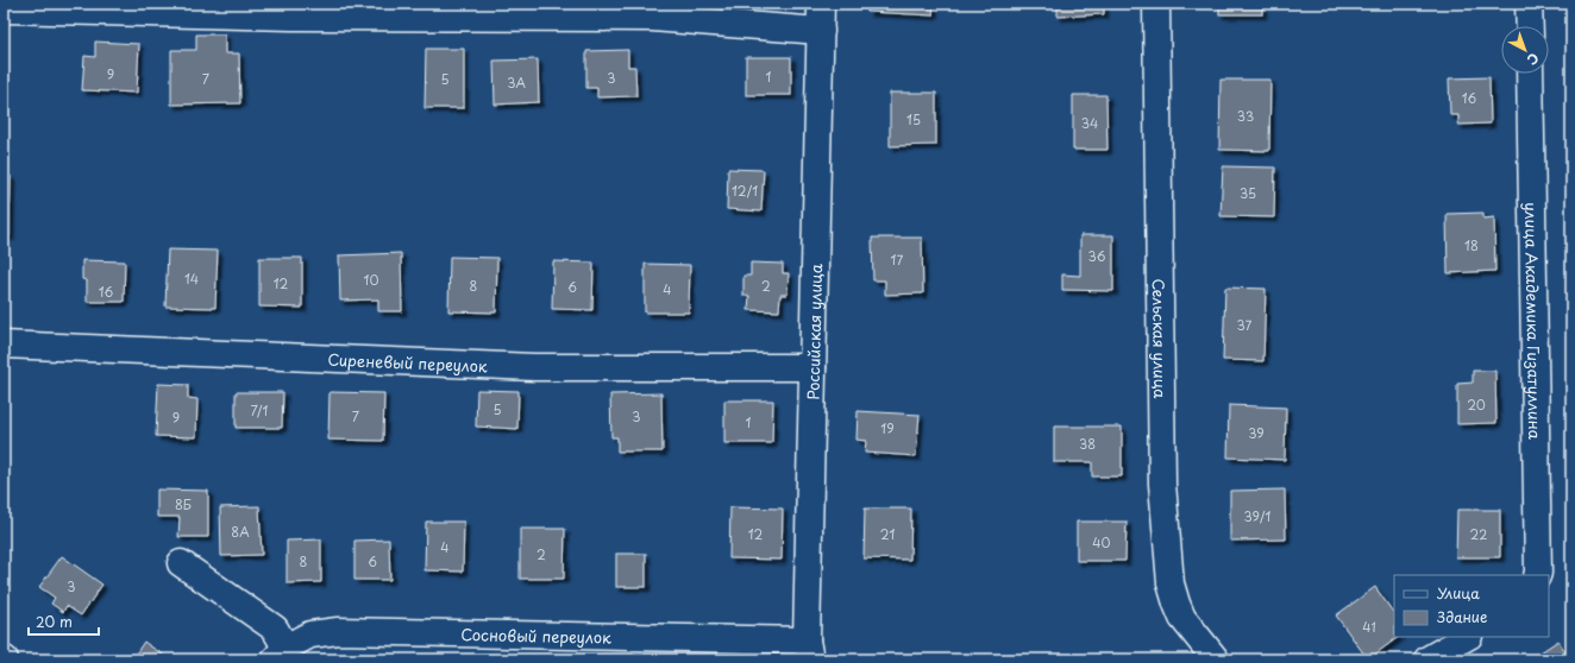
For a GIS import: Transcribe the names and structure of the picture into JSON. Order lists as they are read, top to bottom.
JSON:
{
  "streets": {
    "street": [
      "улица Академика Гизатуллина",
      "Российская улица",
      "Сельская улица",
      "Сиреневый переулок",
      "Сосновый переулок"
    ]
  },
  "crossings": [
    ["Российская улица", "Сиреневый переулок"],
    ["Российская улица", "Сосновый переулок"]
  ],
  "house_numbers": [
    "9",
    "1",
    "3",
    "7",
    "5",
    "3А",
    "16",
    "33",
    "15",
    "34",
    "12/1",
    "35",
    "18",
    "36",
    "17",
    "14",
    "10",
    "12",
    "8",
    "2",
    "6",
    "4",
    "16",
    "37",
    "20",
    "5",
    "7/1",
    "7",
    "3",
    "9",
    "1",
    "19",
    "39",
    "38",
    "8Б",
    "39/1",
    "8А",
    "12",
    "21",
    "22",
    "40",
    "4",
    "2",
    "8",
    "6",
    "3",
    "41"
  ],
  "legend": ["Улица", "Здание"],
  "scale_bar": "20 m",
  "north": "bottom right"
}
